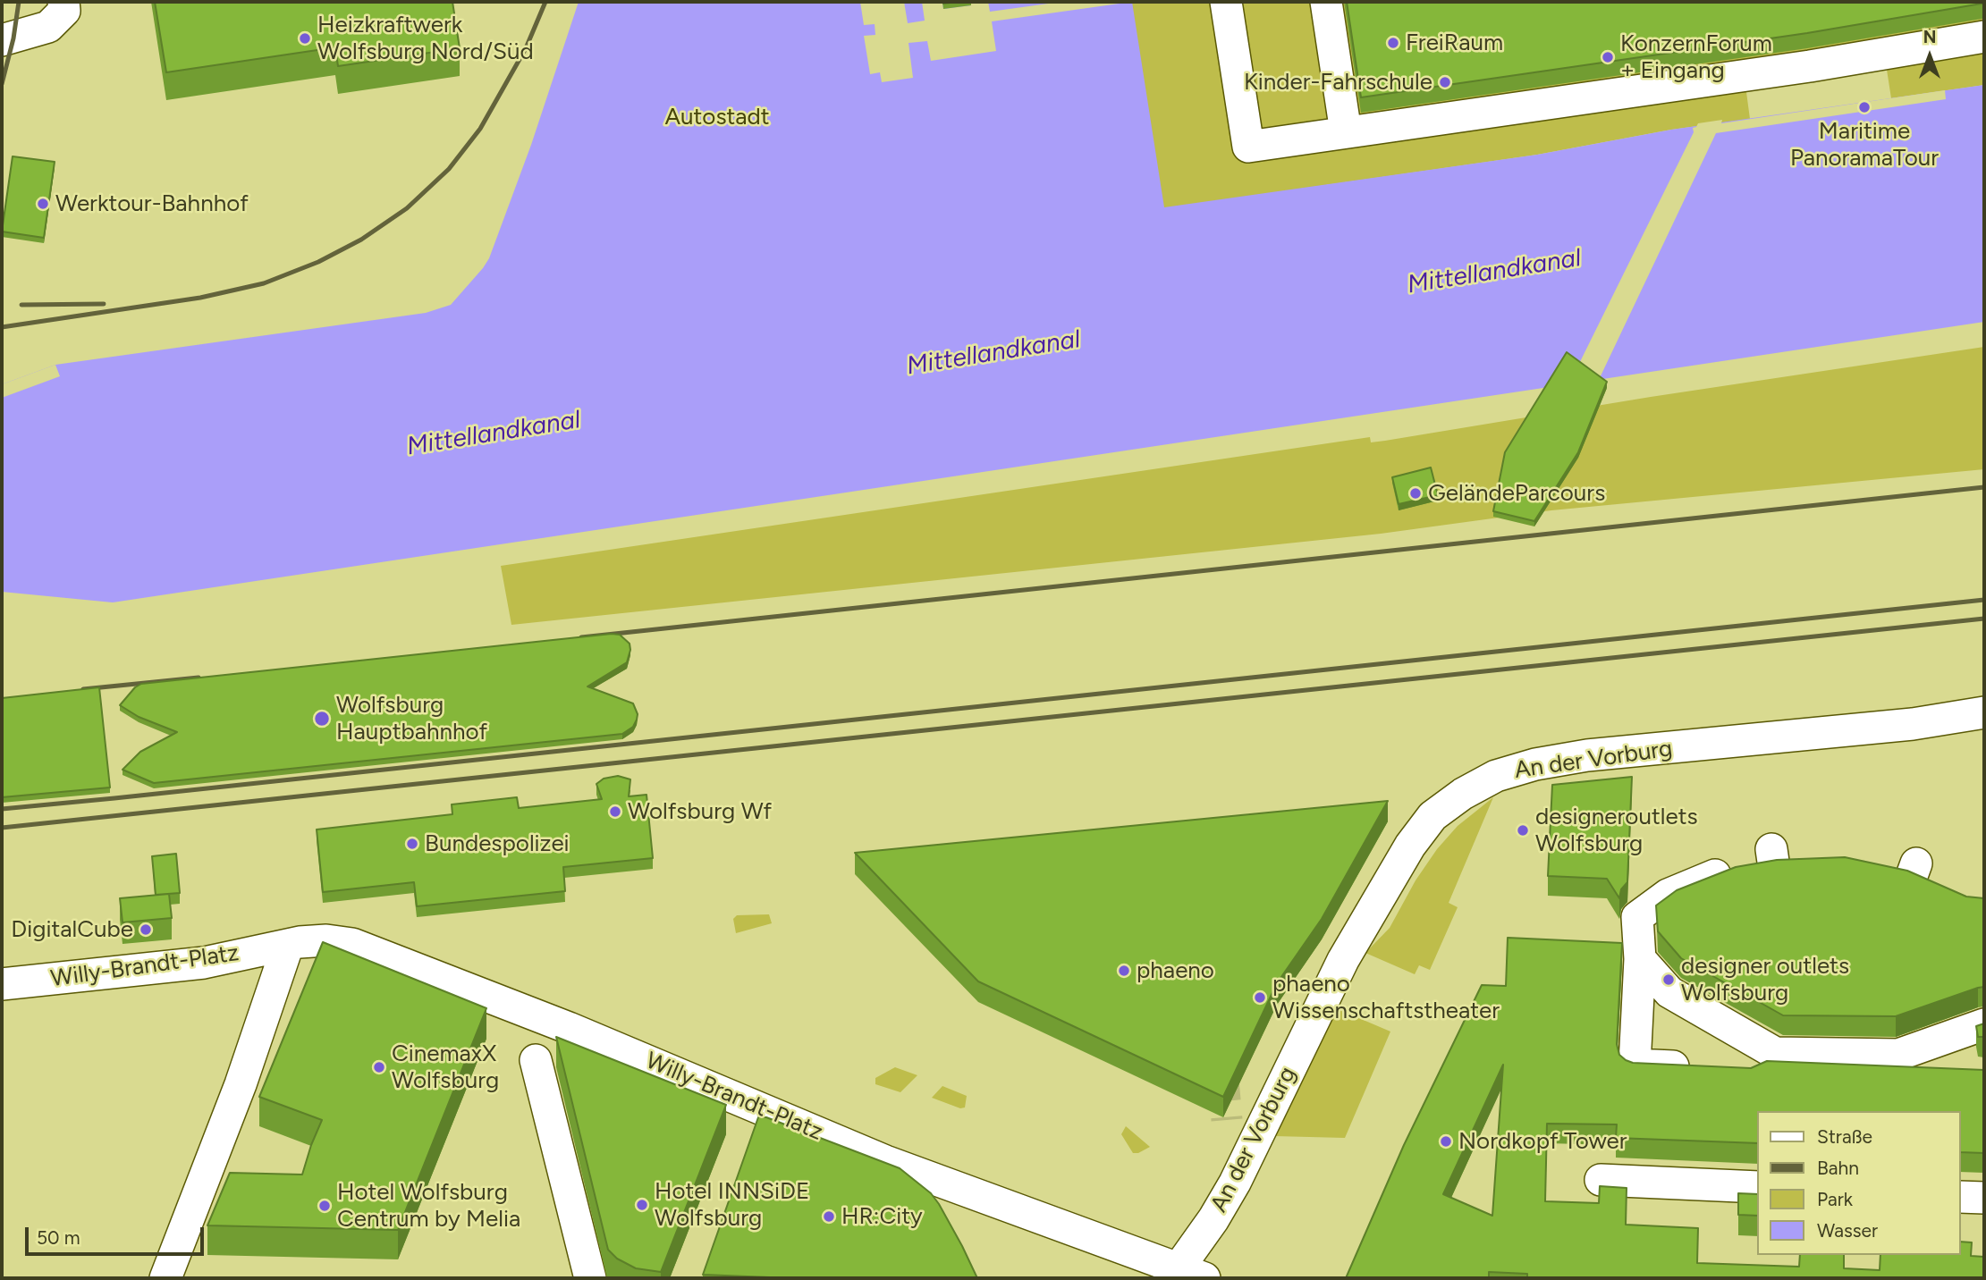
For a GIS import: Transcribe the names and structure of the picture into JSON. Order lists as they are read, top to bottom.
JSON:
{
  "streets": {
    "street": ["An der Vorburg", "Willy-Brandt-Platz"]
  },
  "crossings": [
    ["An der Vorburg", "Willy-Brandt-Platz"]
  ],
  "water": ["Mittellandkanal"],
  "parks": ["Autostadt"],
  "places": [
    "Heizkraftwerk Wolfsburg Nord/Süd",
    "FreiRaum",
    "KonzernForum + Eingang",
    "Kinder-Fahrschule",
    "Maritime PanoramaTour",
    "Werktour-Bahnhof",
    "GeländeParcours",
    "Wolfsburg Hauptbahnhof",
    "Wolfsburg Wf",
    "designeroutlets Wolfsburg",
    "Bundespolizei",
    "DigitalCube",
    "phaeno",
    "designer outlets Wolfsburg",
    "phaeno Wissenschaftstheater",
    "CinemaxX Wolfsburg",
    "Nordkopf Tower",
    "Hotel INNSiDE Wolfsburg",
    "Hotel Wolfsburg Centrum by Melia",
    "HR:City"
  ],
  "legend": [
    "Straße",
    "Bahn",
    "Park",
    "Wasser"
  ],
  "scale_bar": "50 m",
  "north": "top"
}
